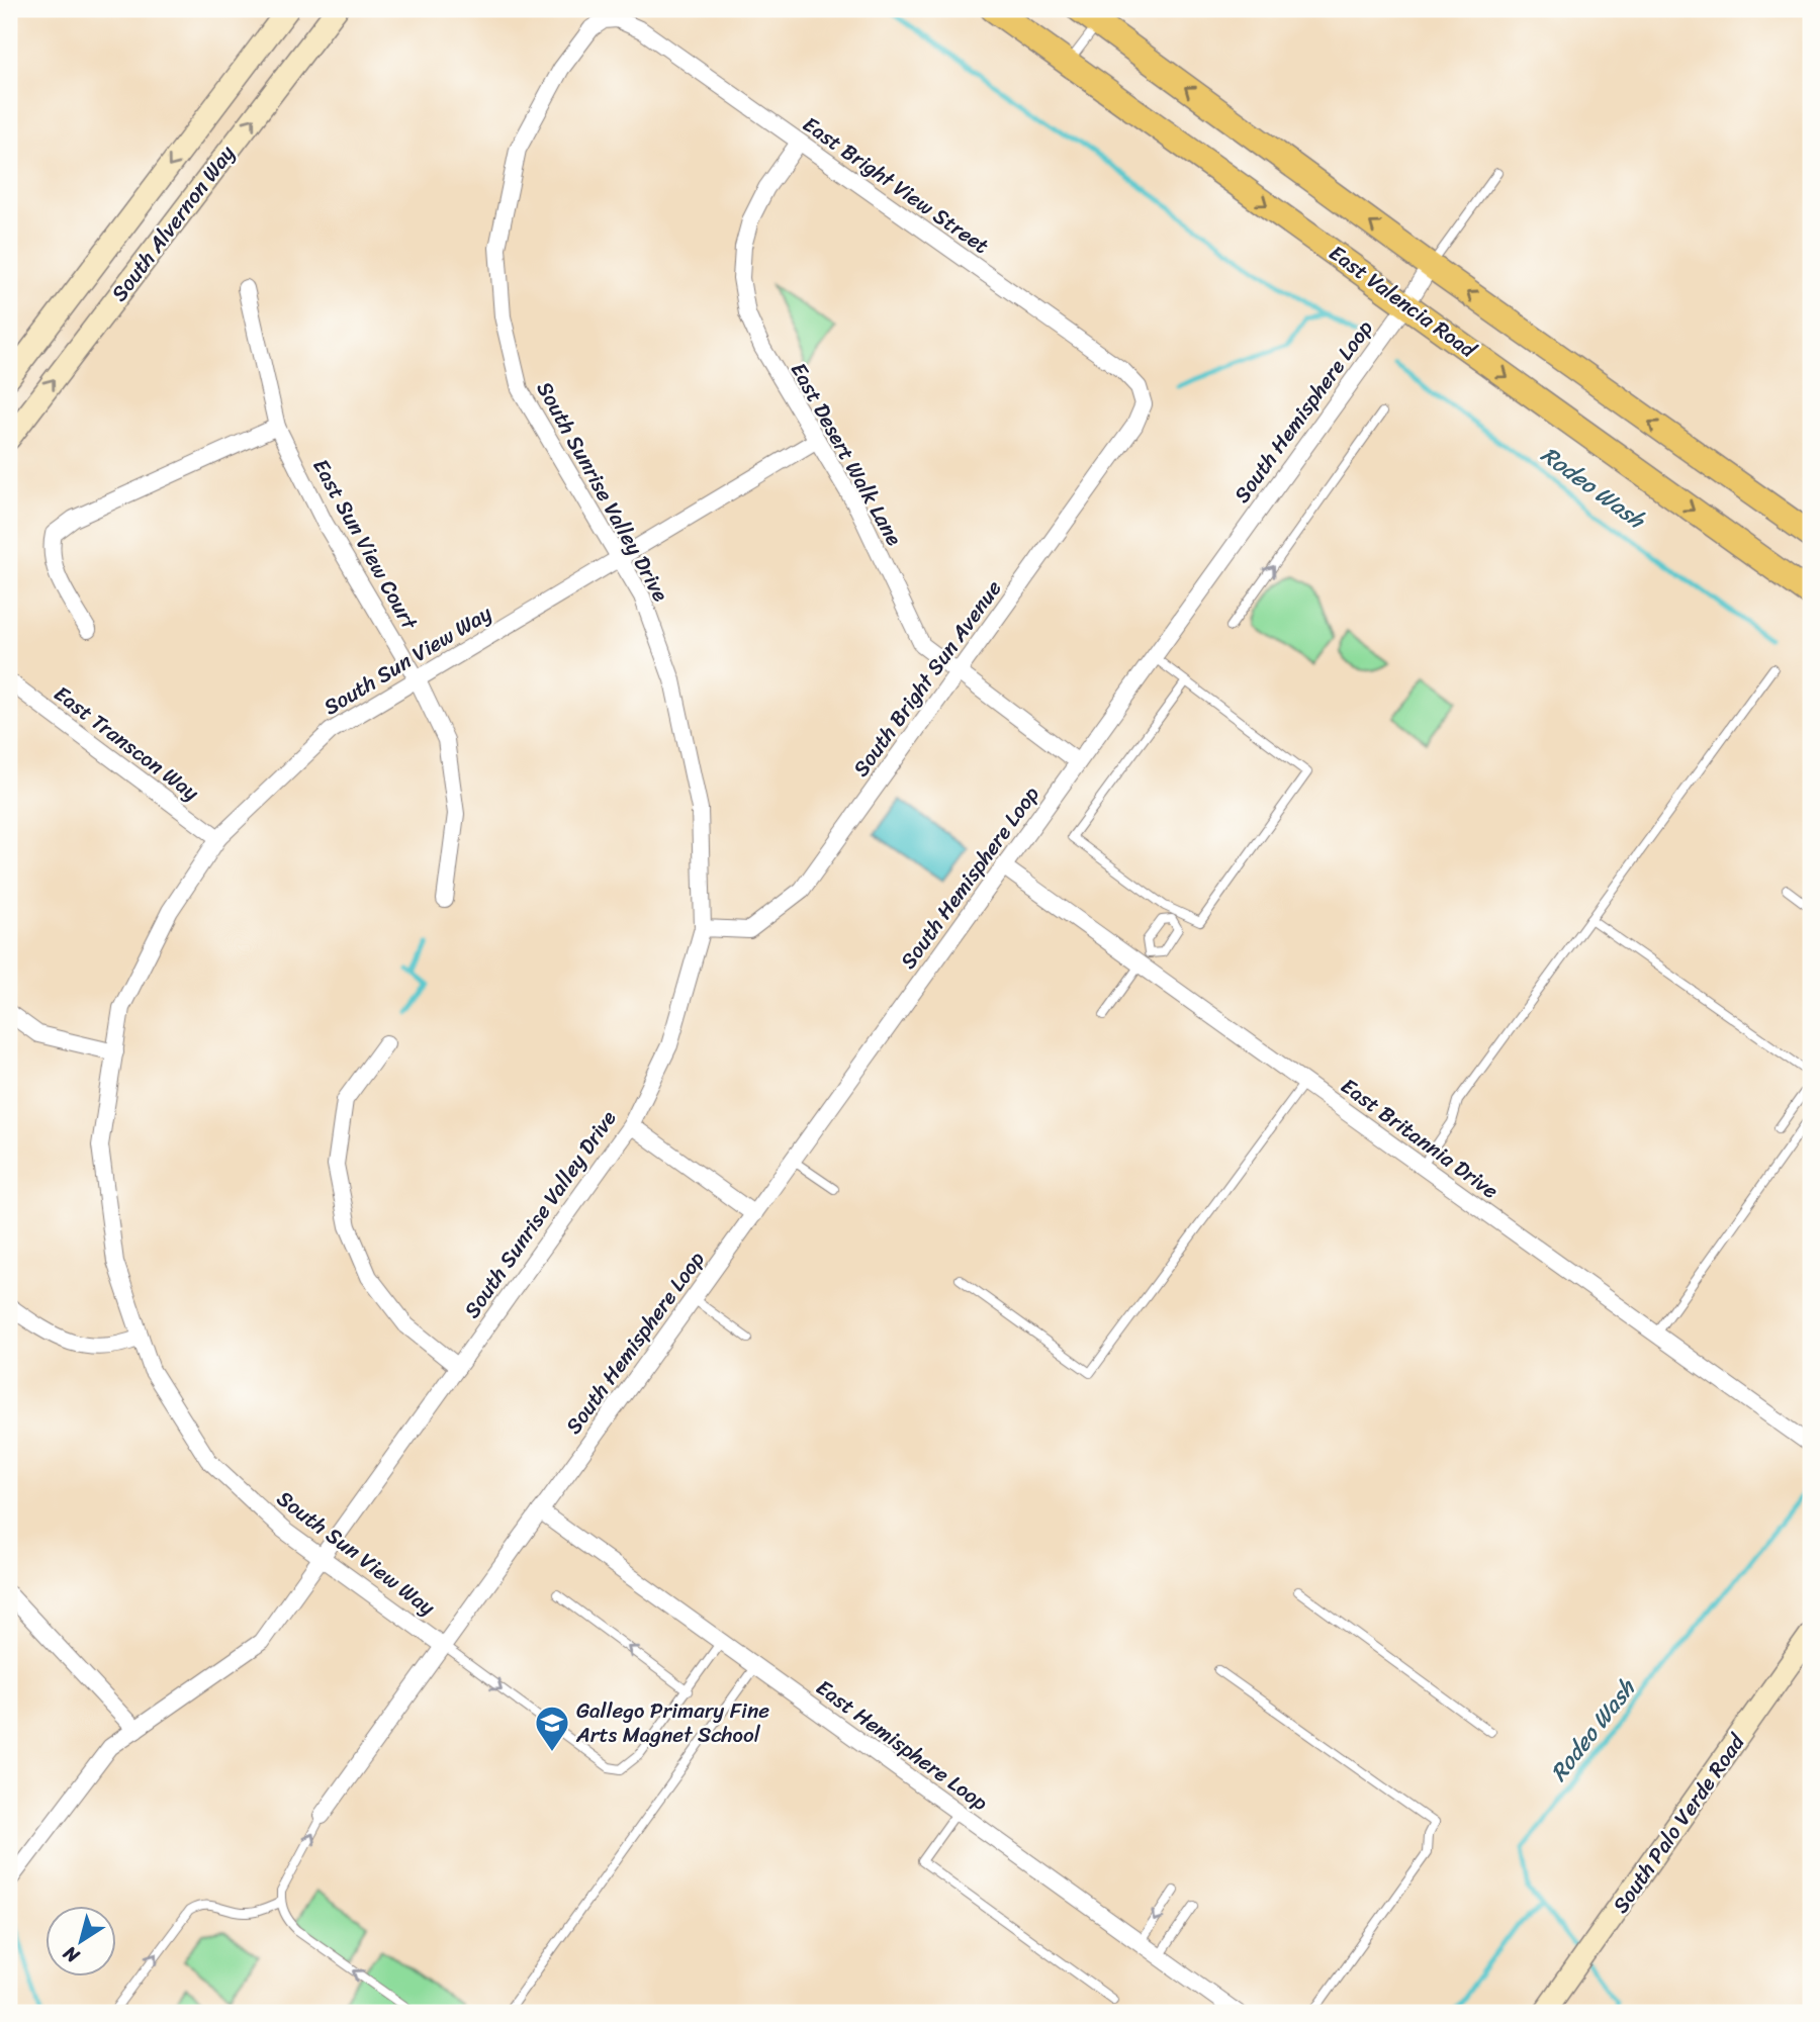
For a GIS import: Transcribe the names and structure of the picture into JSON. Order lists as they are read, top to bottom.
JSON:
{
  "streets": {
    "main road": ["South Alvernon Way", "East Valencia Road", "South Palo Verde Road"],
    "street": [
      "East Bright View Street",
      "South Hemisphere Loop",
      "East Desert Walk Lane",
      "South Sunrise Valley Drive",
      "East Sun View Court",
      "South Sun View Way",
      "South Bright Sun Avenue",
      "East Transcon Way",
      "East Britannia Drive",
      "East Hemisphere Loop"
    ]
  },
  "crossings": [
    ["East Bright View Street", "East Desert Walk Lane"],
    ["East Bright View Street", "South Sunrise Valley Drive"],
    ["East Bright View Street", "South Bright Sun Avenue"],
    ["East Valencia Road", "South Hemisphere Loop"],
    ["South Hemisphere Loop", "East Desert Walk Lane"],
    ["South Hemisphere Loop", "South Sun View Way"],
    ["South Hemisphere Loop", "East Britannia Drive"],
    ["South Hemisphere Loop", "East Hemisphere Loop"],
    ["East Desert Walk Lane", "South Sun View Way"],
    ["East Desert Walk Lane", "South Bright Sun Avenue"],
    ["South Sunrise Valley Drive", "South Sun View Way"],
    ["South Sunrise Valley Drive", "South Bright Sun Avenue"],
    ["East Sun View Court", "South Sun View Way"],
    ["South Sun View Way", "East Transcon Way"]
  ],
  "water": ["Rodeo Wash"],
  "places": {
    "school or university": ["Gallego Primary Fine Arts Magnet School"]
  },
  "north": "bottom left"
}
